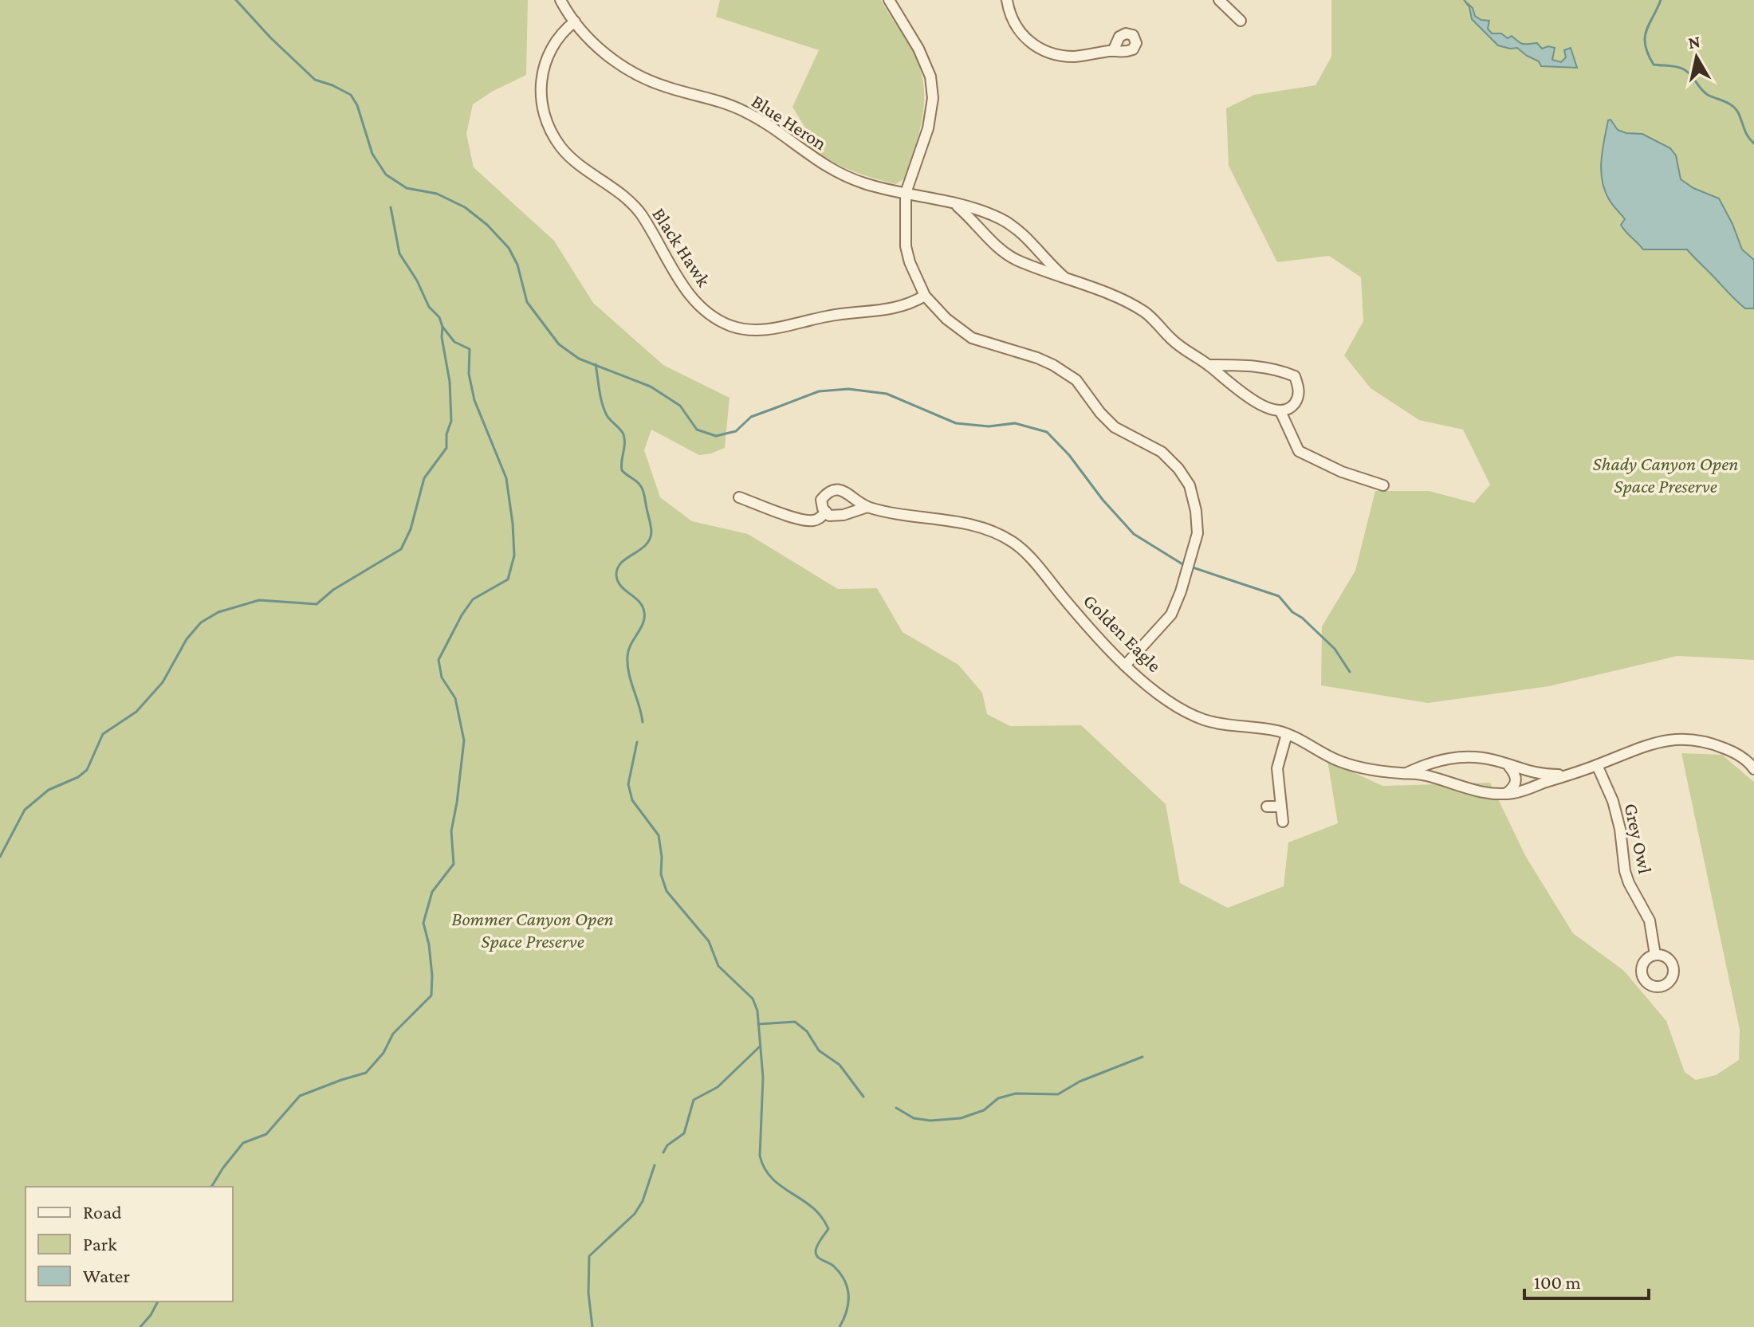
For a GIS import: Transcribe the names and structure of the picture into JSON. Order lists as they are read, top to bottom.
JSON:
{
  "streets": {
    "street": [
      "Blue Heron",
      "Black Hawk",
      "Golden Eagle",
      "Grey Owl"
    ]
  },
  "crossings": [
    ["Blue Heron", "Black Hawk"],
    ["Golden Eagle", "Grey Owl"]
  ],
  "parks": ["Shady Canyon Open Space Preserve", "Bommer Canyon Open Space Preserve"],
  "legend": ["Road", "Park", "Water"],
  "scale_bar": "100 m",
  "north": "top"
}
